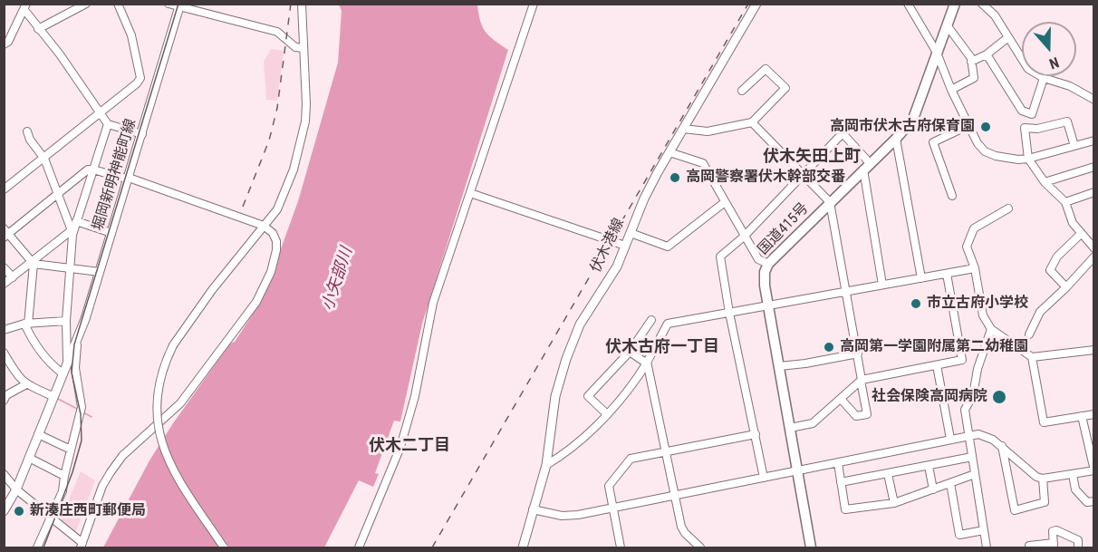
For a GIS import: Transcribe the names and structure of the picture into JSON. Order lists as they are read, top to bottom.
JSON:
{
  "streets": {
    "highway": ["国道415号"],
    "main road": ["堀岡新明神能町線", "伏木港線"]
  },
  "districts": ["伏木矢田上町", "伏木古府一丁目", "伏木二丁目"],
  "water": ["小矢部川"],
  "places": [
    "高岡市伏木古府保育園",
    "高岡警察署伏木幹部交番",
    "市立古府小学校",
    "高岡第一学園附属第二幼稚園",
    "社会保険高岡病院",
    "新湊庄西町郵便局"
  ],
  "north": "bottom"
}
